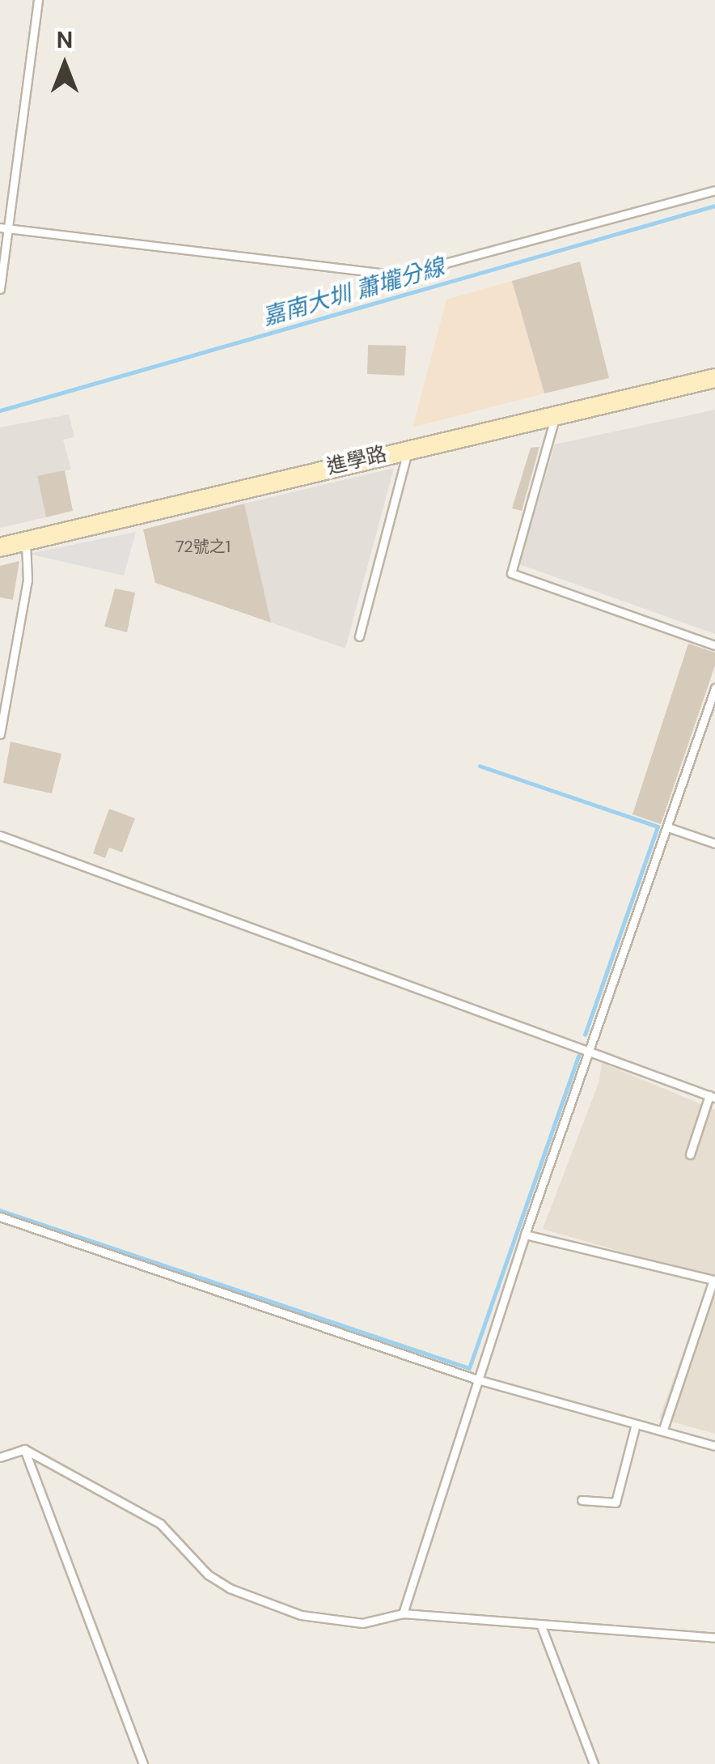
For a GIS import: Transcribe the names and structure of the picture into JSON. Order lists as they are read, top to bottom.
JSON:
{
  "streets": {
    "main road": ["進學路"]
  },
  "water": ["嘉南大圳 蕭壠分線"],
  "house_numbers": ["72號之1"],
  "north": "top"
}
